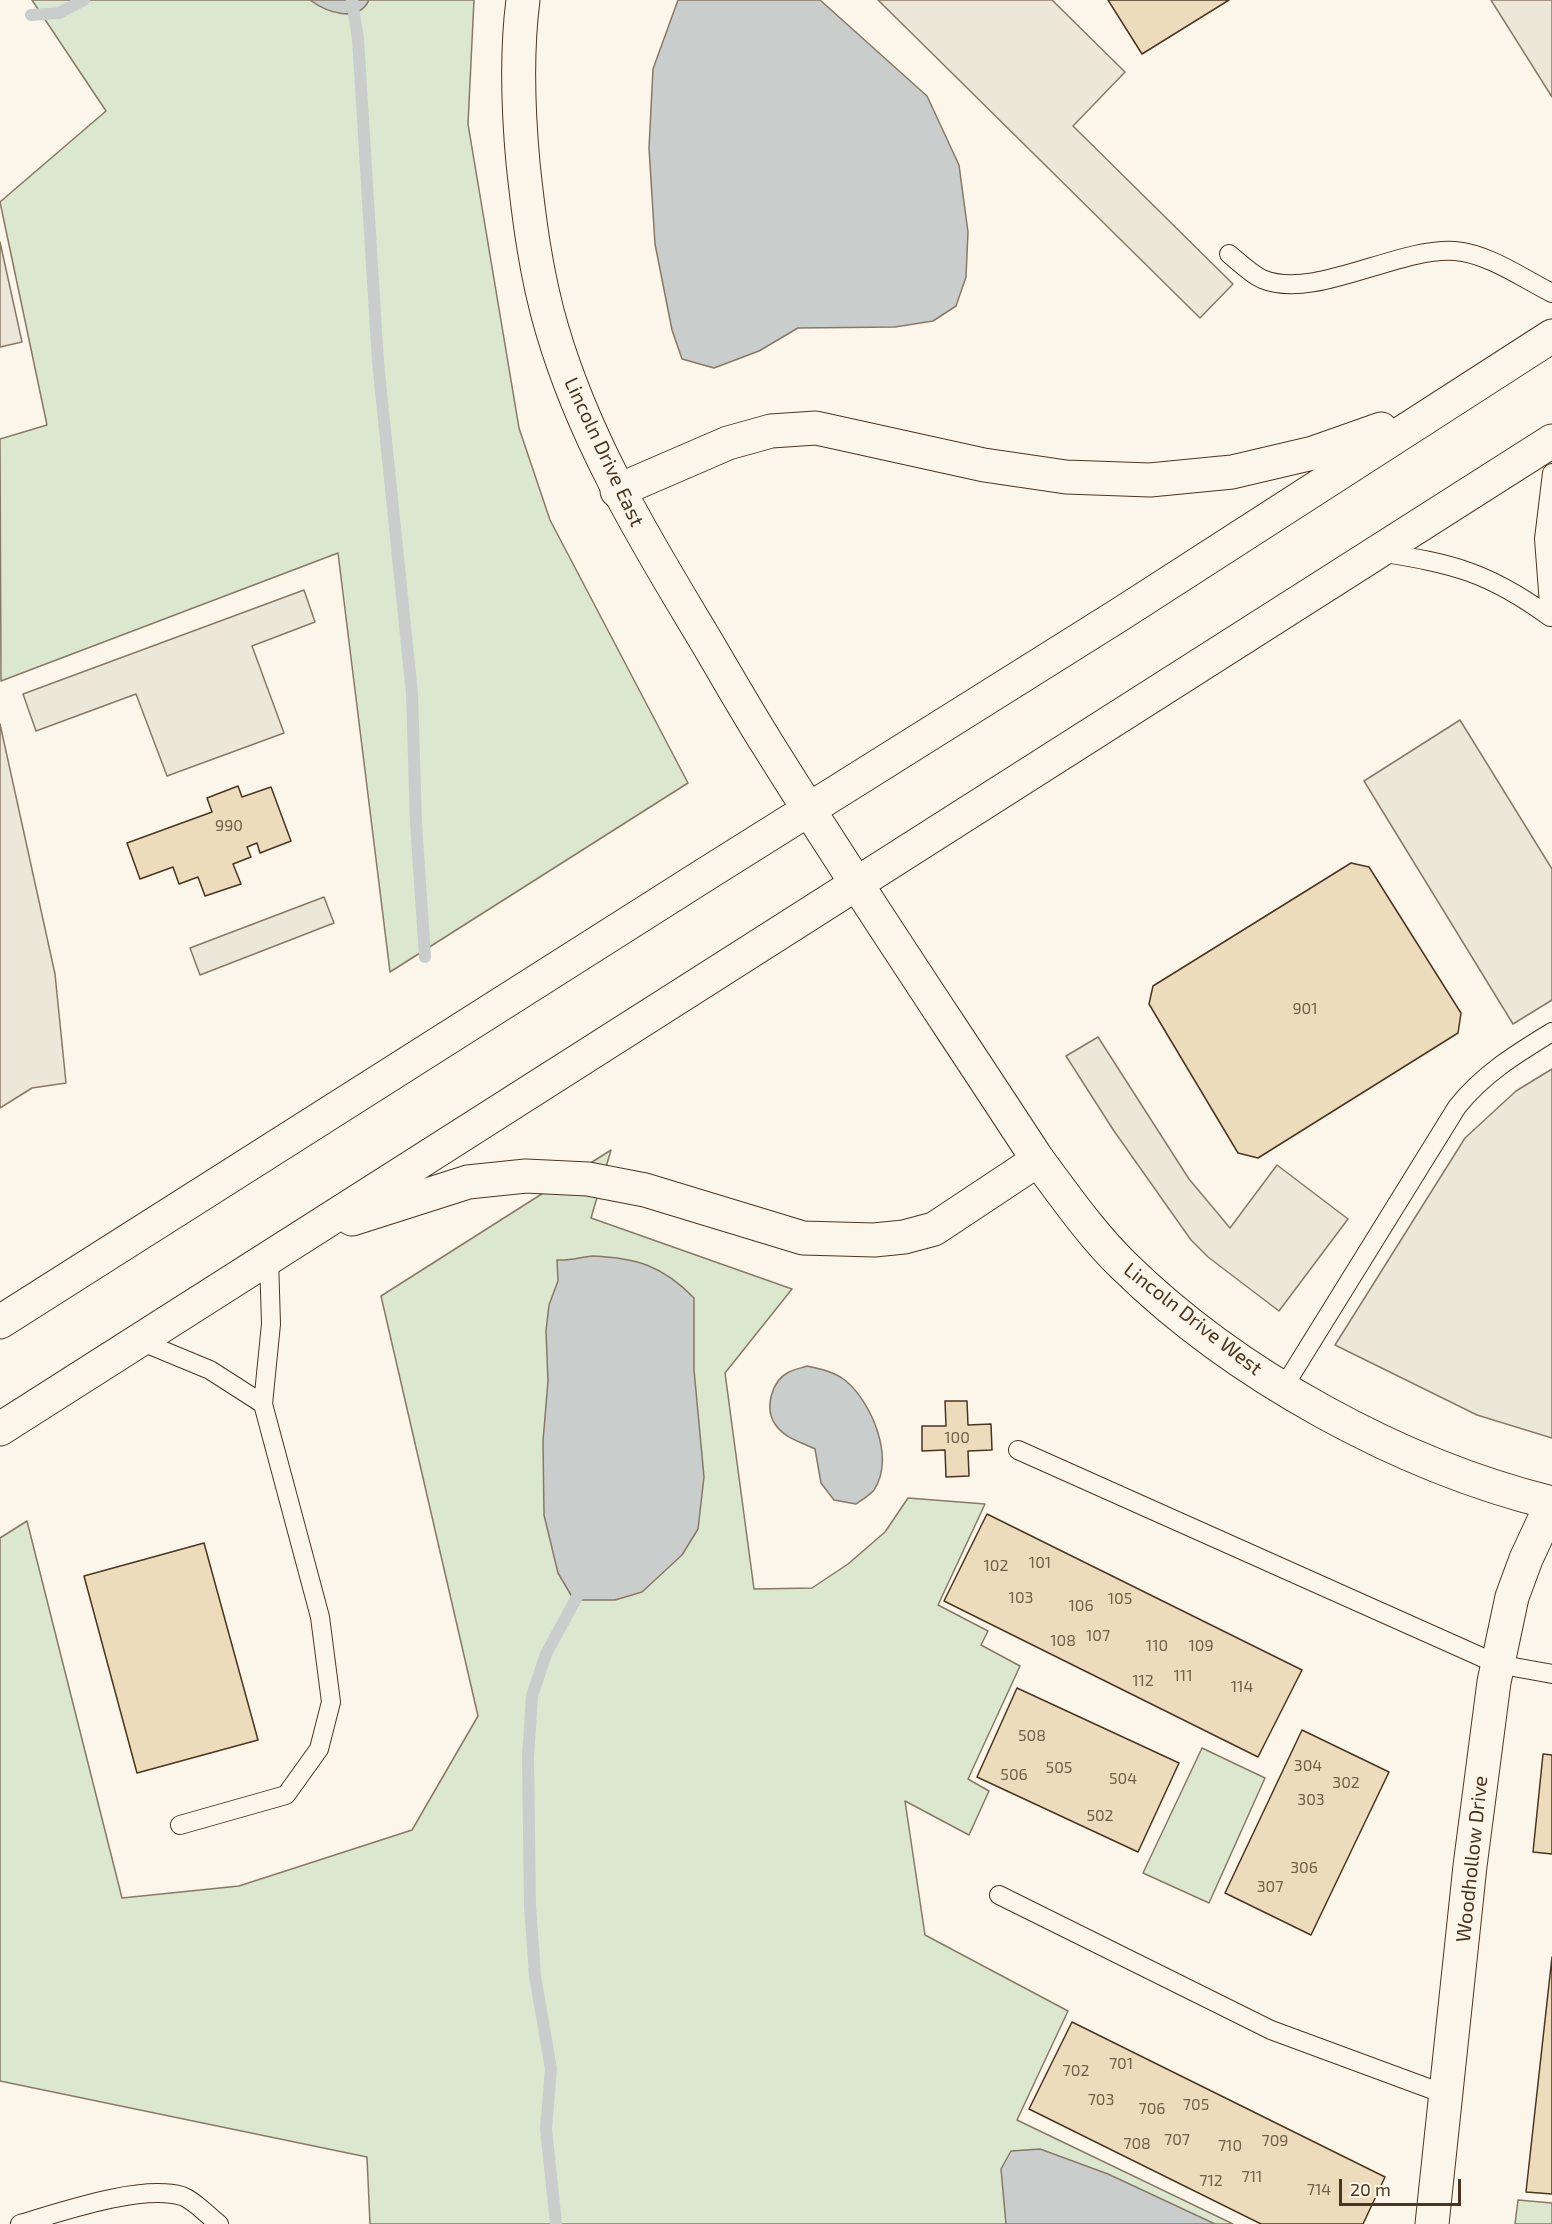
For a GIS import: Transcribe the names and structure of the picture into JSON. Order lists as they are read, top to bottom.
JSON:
{
  "streets": {
    "main road": ["Lincoln Drive East", "Lincoln Drive West", "Woodhollow Drive"]
  },
  "crossings": [
    ["Lincoln Drive East", "Lincoln Drive West"],
    ["Lincoln Drive West", "Woodhollow Drive"]
  ],
  "house_numbers": [
    "990",
    "901",
    "100",
    "101",
    "102",
    "103",
    "105",
    "106",
    "107",
    "108",
    "110",
    "109",
    "111",
    "112",
    "114",
    "508",
    "304",
    "505",
    "506",
    "504",
    "302",
    "303",
    "502",
    "306",
    "307",
    "701",
    "702",
    "703",
    "705",
    "706",
    "707",
    "709",
    "708",
    "710",
    "711",
    "712",
    "714"
  ],
  "scale_bar": "20 m"
}
